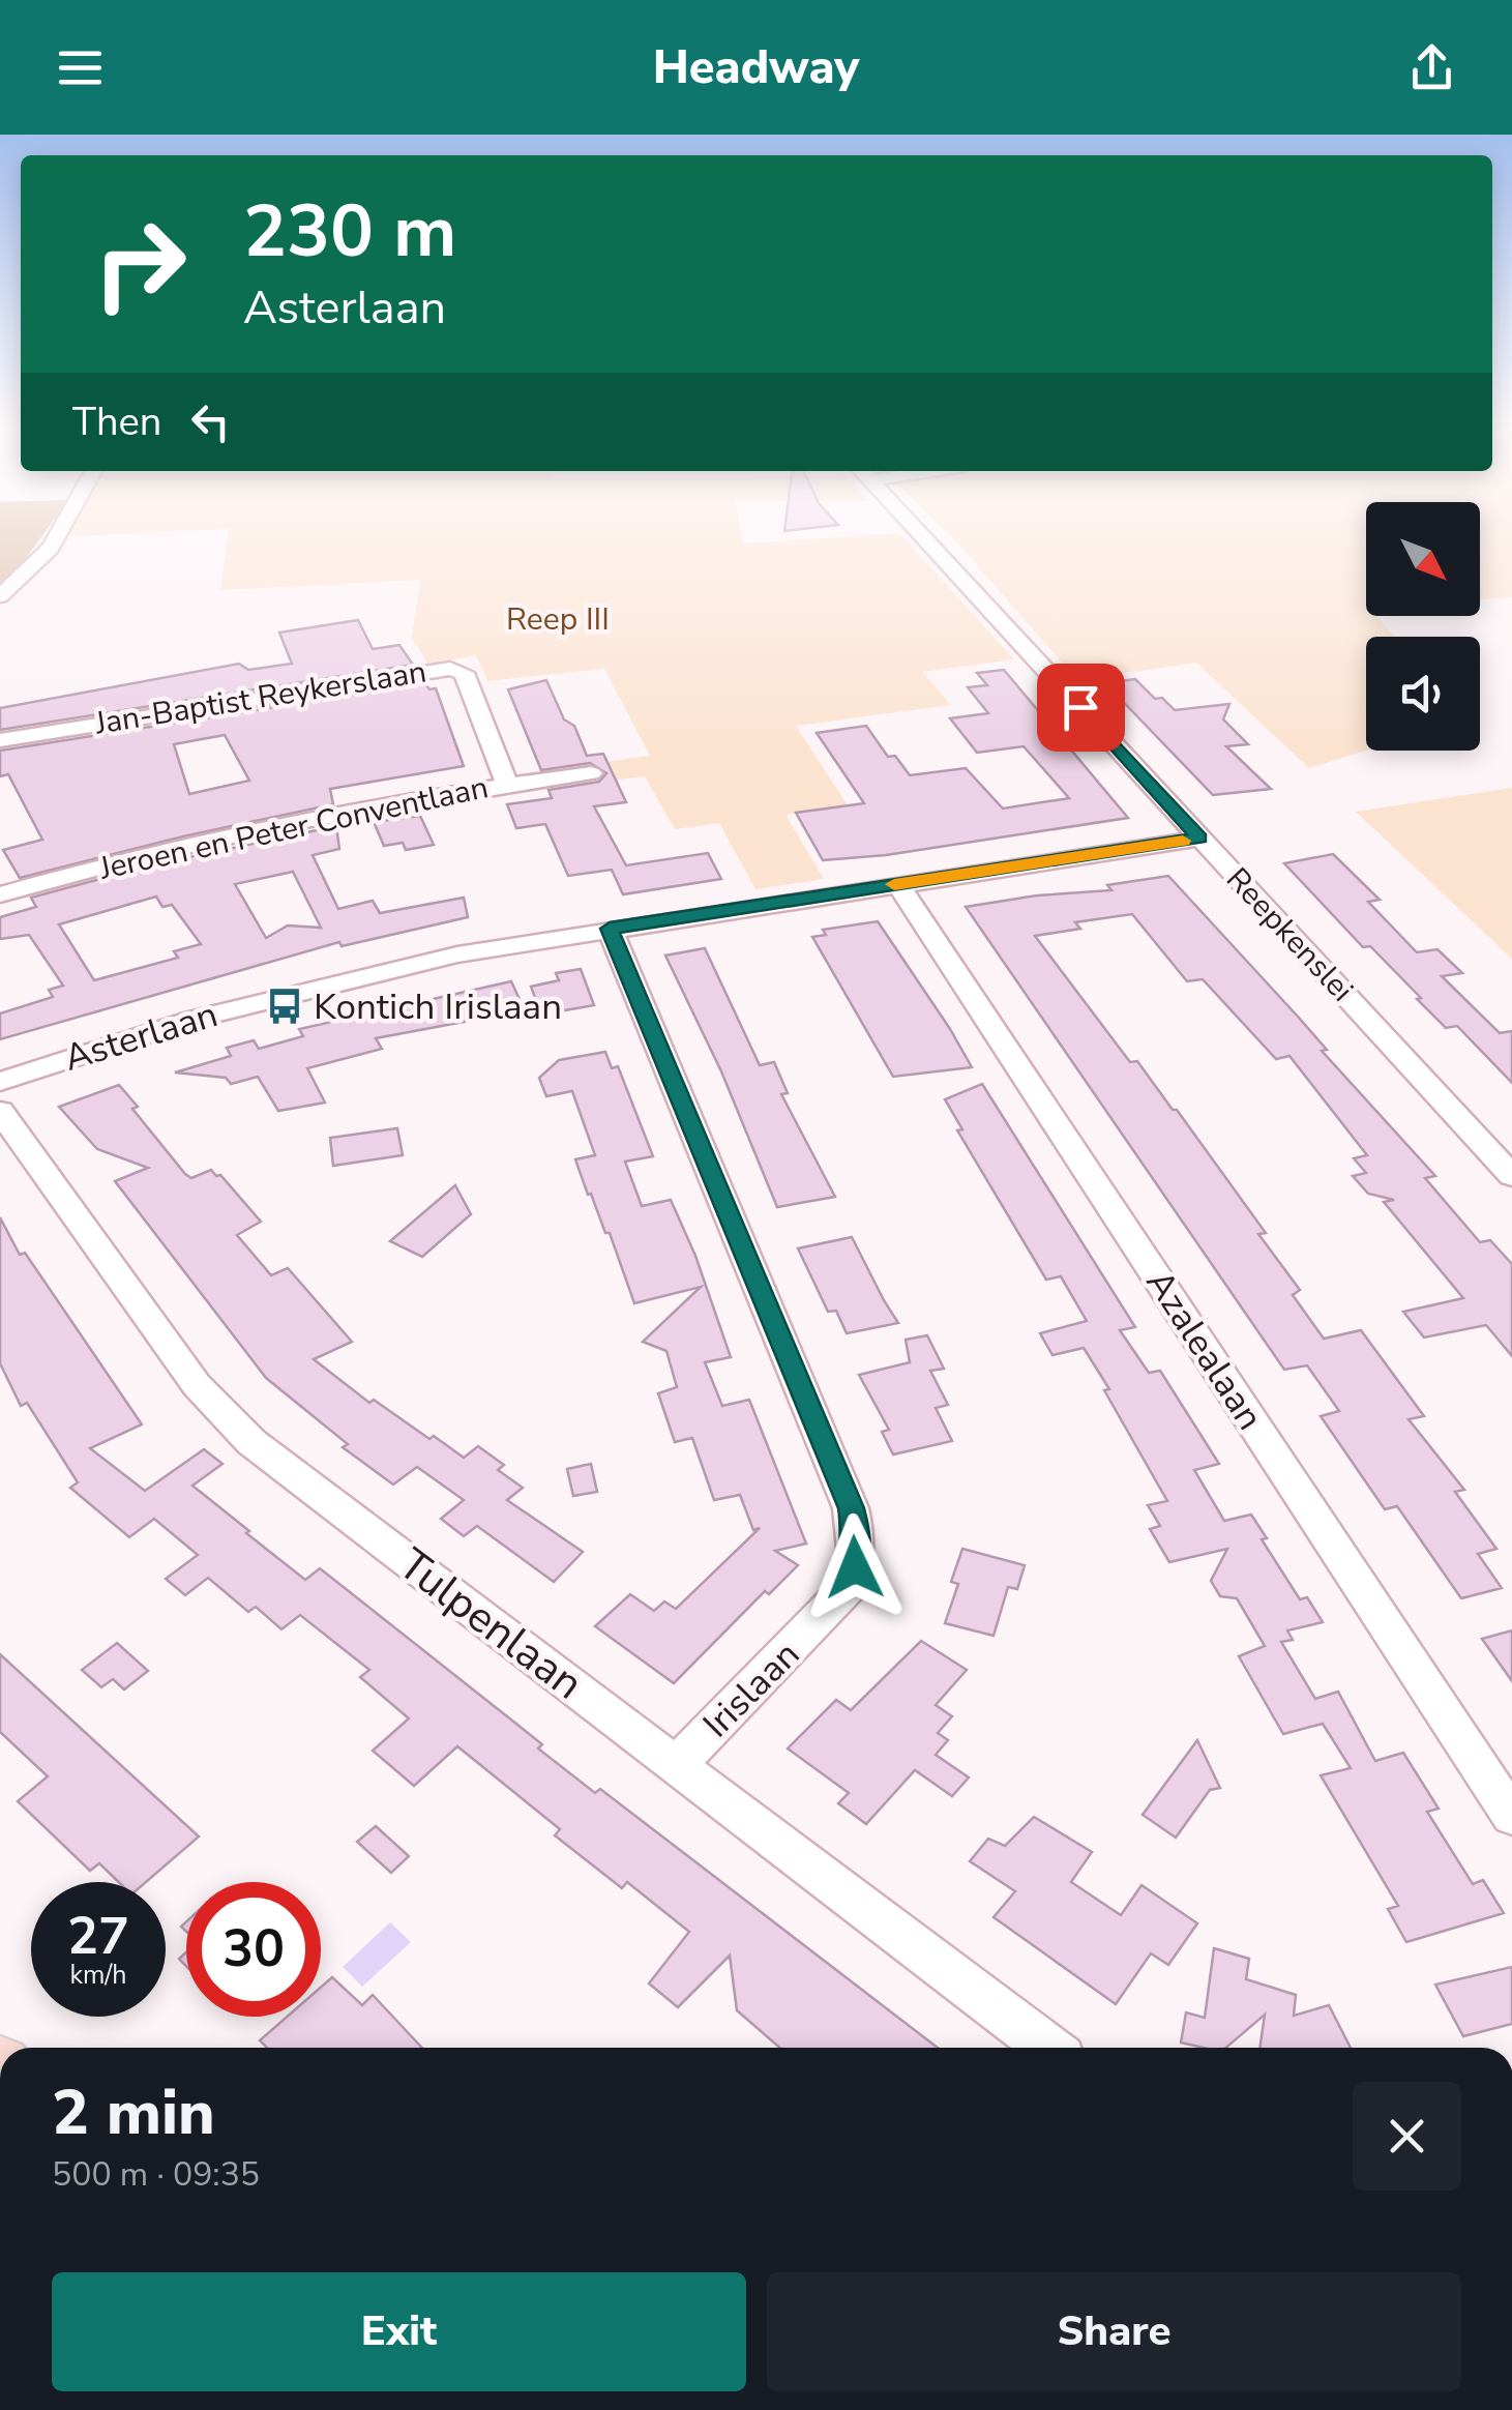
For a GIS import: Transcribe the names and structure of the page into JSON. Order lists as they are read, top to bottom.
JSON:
{
  "streets": {
    "street": [
      "Jan-Baptist Reykerslaan",
      "Jeroen en Peter Conventlaan",
      "Reepkenslei",
      "Asterlaan",
      "Azalealaan",
      "Tulpenlaan",
      "Irislaan"
    ]
  },
  "crossings": [
    ["Jan-Baptist Reykerslaan", "Jeroen en Peter Conventlaan"],
    ["Reepkenslei", "Asterlaan"],
    ["Asterlaan", "Azalealaan"],
    ["Asterlaan", "Irislaan"],
    ["Tulpenlaan", "Irislaan"]
  ],
  "parks": ["Reep III"],
  "places": {
    "bus stop": ["Kontich Irislaan"]
  },
  "north": "bottom right",
  "page": {
    "header": "Headway",
    "turn": ["230 m", "Asterlaan"],
    "then": "Then",
    "speed": "27 km/h",
    "limit": "30",
    "heading": ["2 min", "500 m · 09:35"],
    "buttons": ["Exit", "Share"]
  }
}
